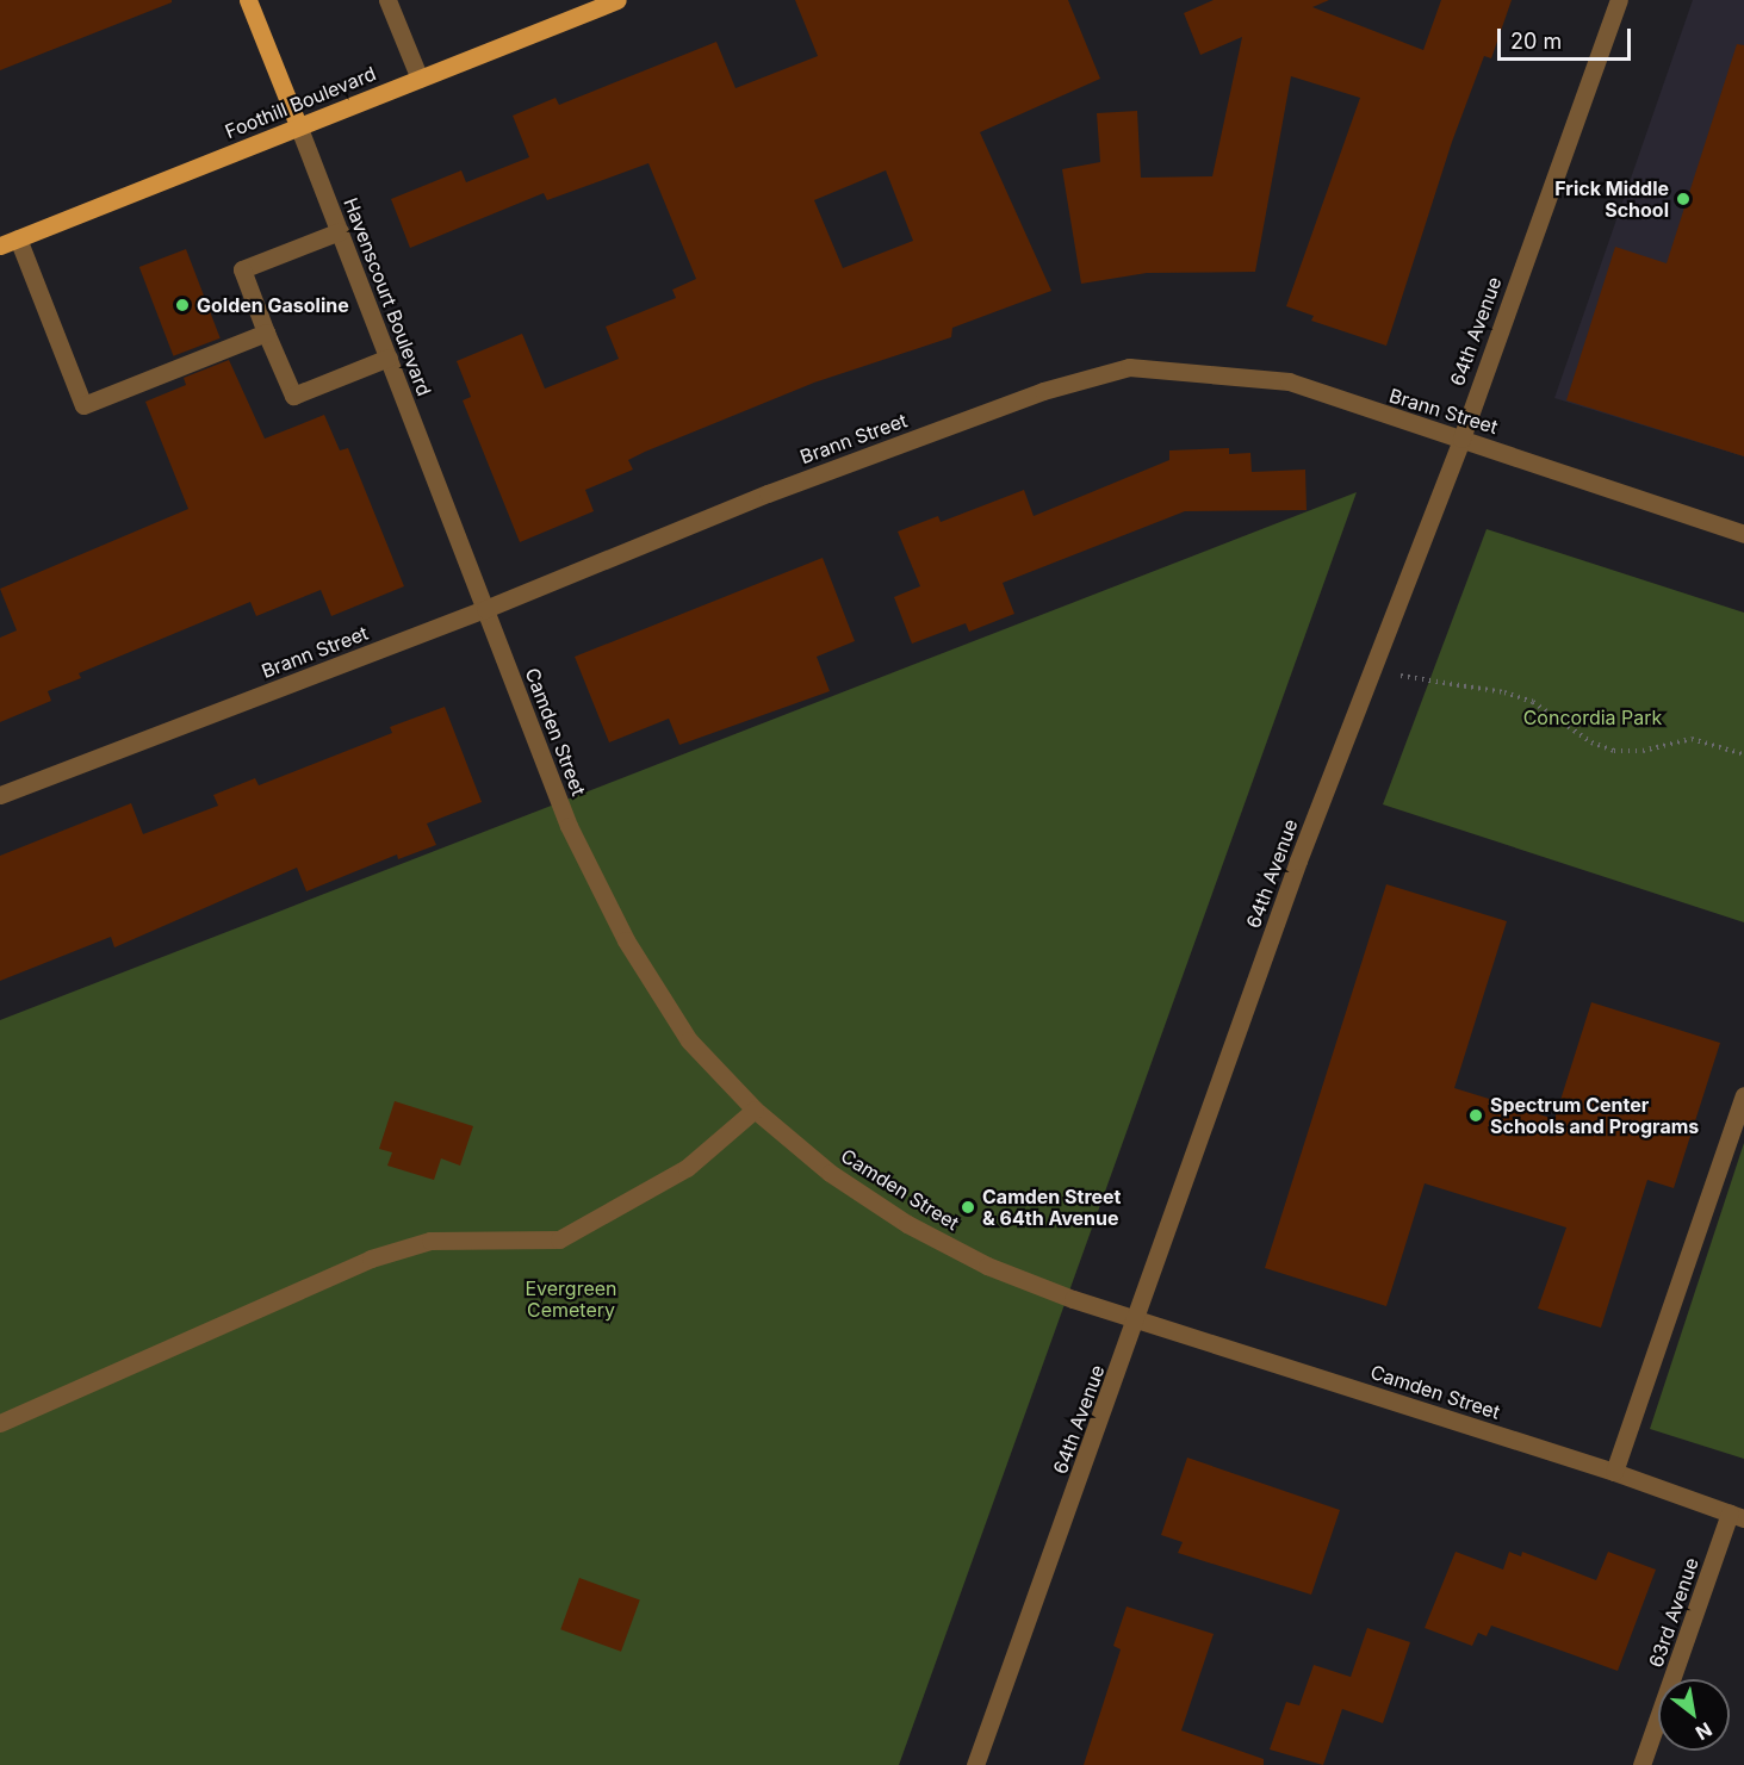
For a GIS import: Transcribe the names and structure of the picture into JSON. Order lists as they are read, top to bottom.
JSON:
{
  "streets": {
    "main road": ["Foothill Boulevard", "Havenscourt Boulevard"],
    "street": [
      "64th Avenue",
      "Brann Street",
      "Camden Street",
      "63rd Avenue"
    ]
  },
  "crossings": [
    ["Foothill Boulevard", "Havenscourt Boulevard"],
    ["Havenscourt Boulevard", "Brann Street"],
    ["Havenscourt Boulevard", "Camden Street"],
    ["64th Avenue", "Brann Street"],
    ["64th Avenue", "Camden Street"],
    ["Brann Street", "Camden Street"],
    ["Camden Street", "63rd Avenue"]
  ],
  "parks": ["Concordia Park", "Evergreen Cemetery"],
  "places": [
    "Frick Middle School",
    "Golden Gasoline",
    "Spectrum Center Schools and Programs",
    "Camden Street & 64th Avenue"
  ],
  "scale_bar": "20 m",
  "north": "bottom right"
}
